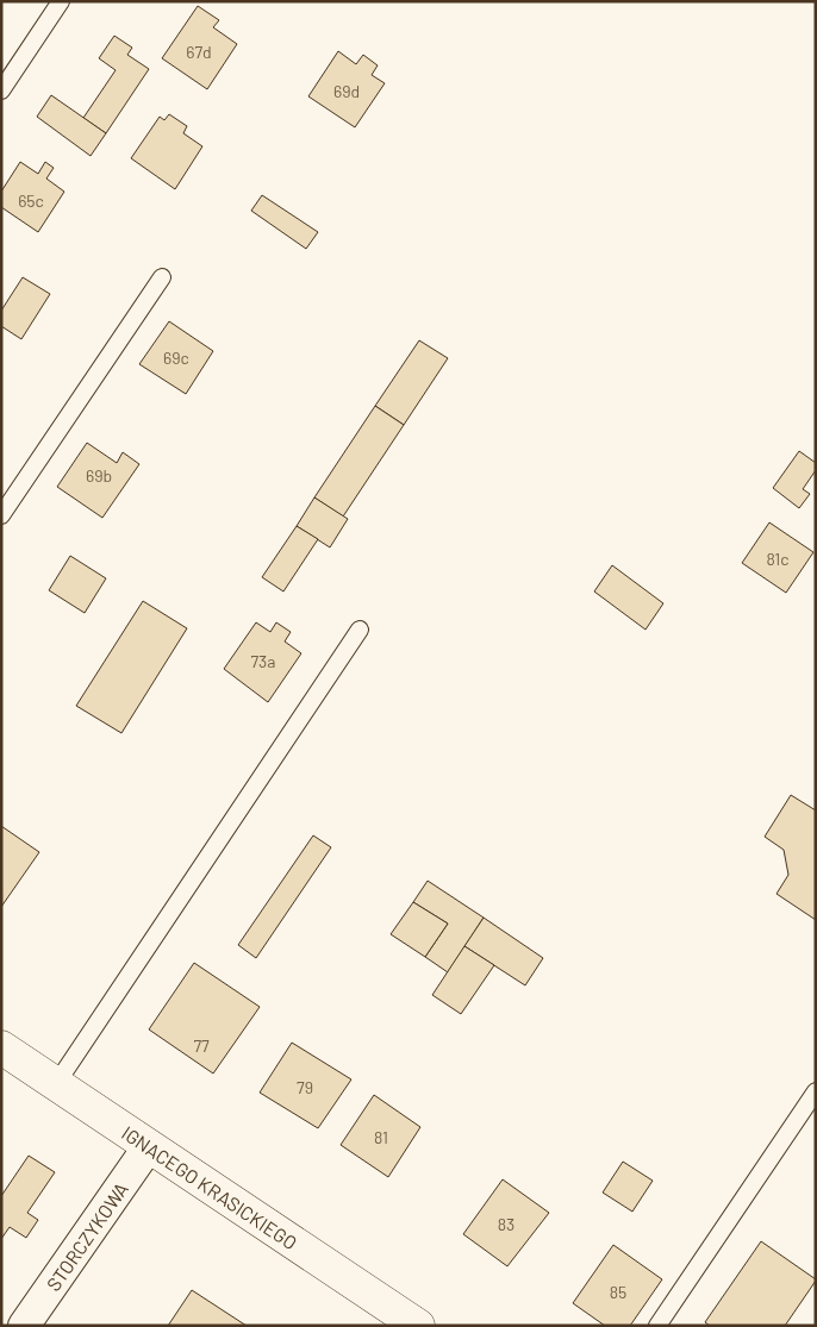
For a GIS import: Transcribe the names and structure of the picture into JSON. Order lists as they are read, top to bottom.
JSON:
{
  "streets": {
    "street": ["IGNACEGO KRASICKIEGO", "STORCZYKOWA"]
  },
  "crossings": [
    ["IGNACEGO KRASICKIEGO", "STORCZYKOWA"]
  ],
  "house_numbers": [
    "67d",
    "69d",
    "65c",
    "69c",
    "69b",
    "81c",
    "73a",
    "77",
    "79",
    "81",
    "83",
    "85"
  ]
}
